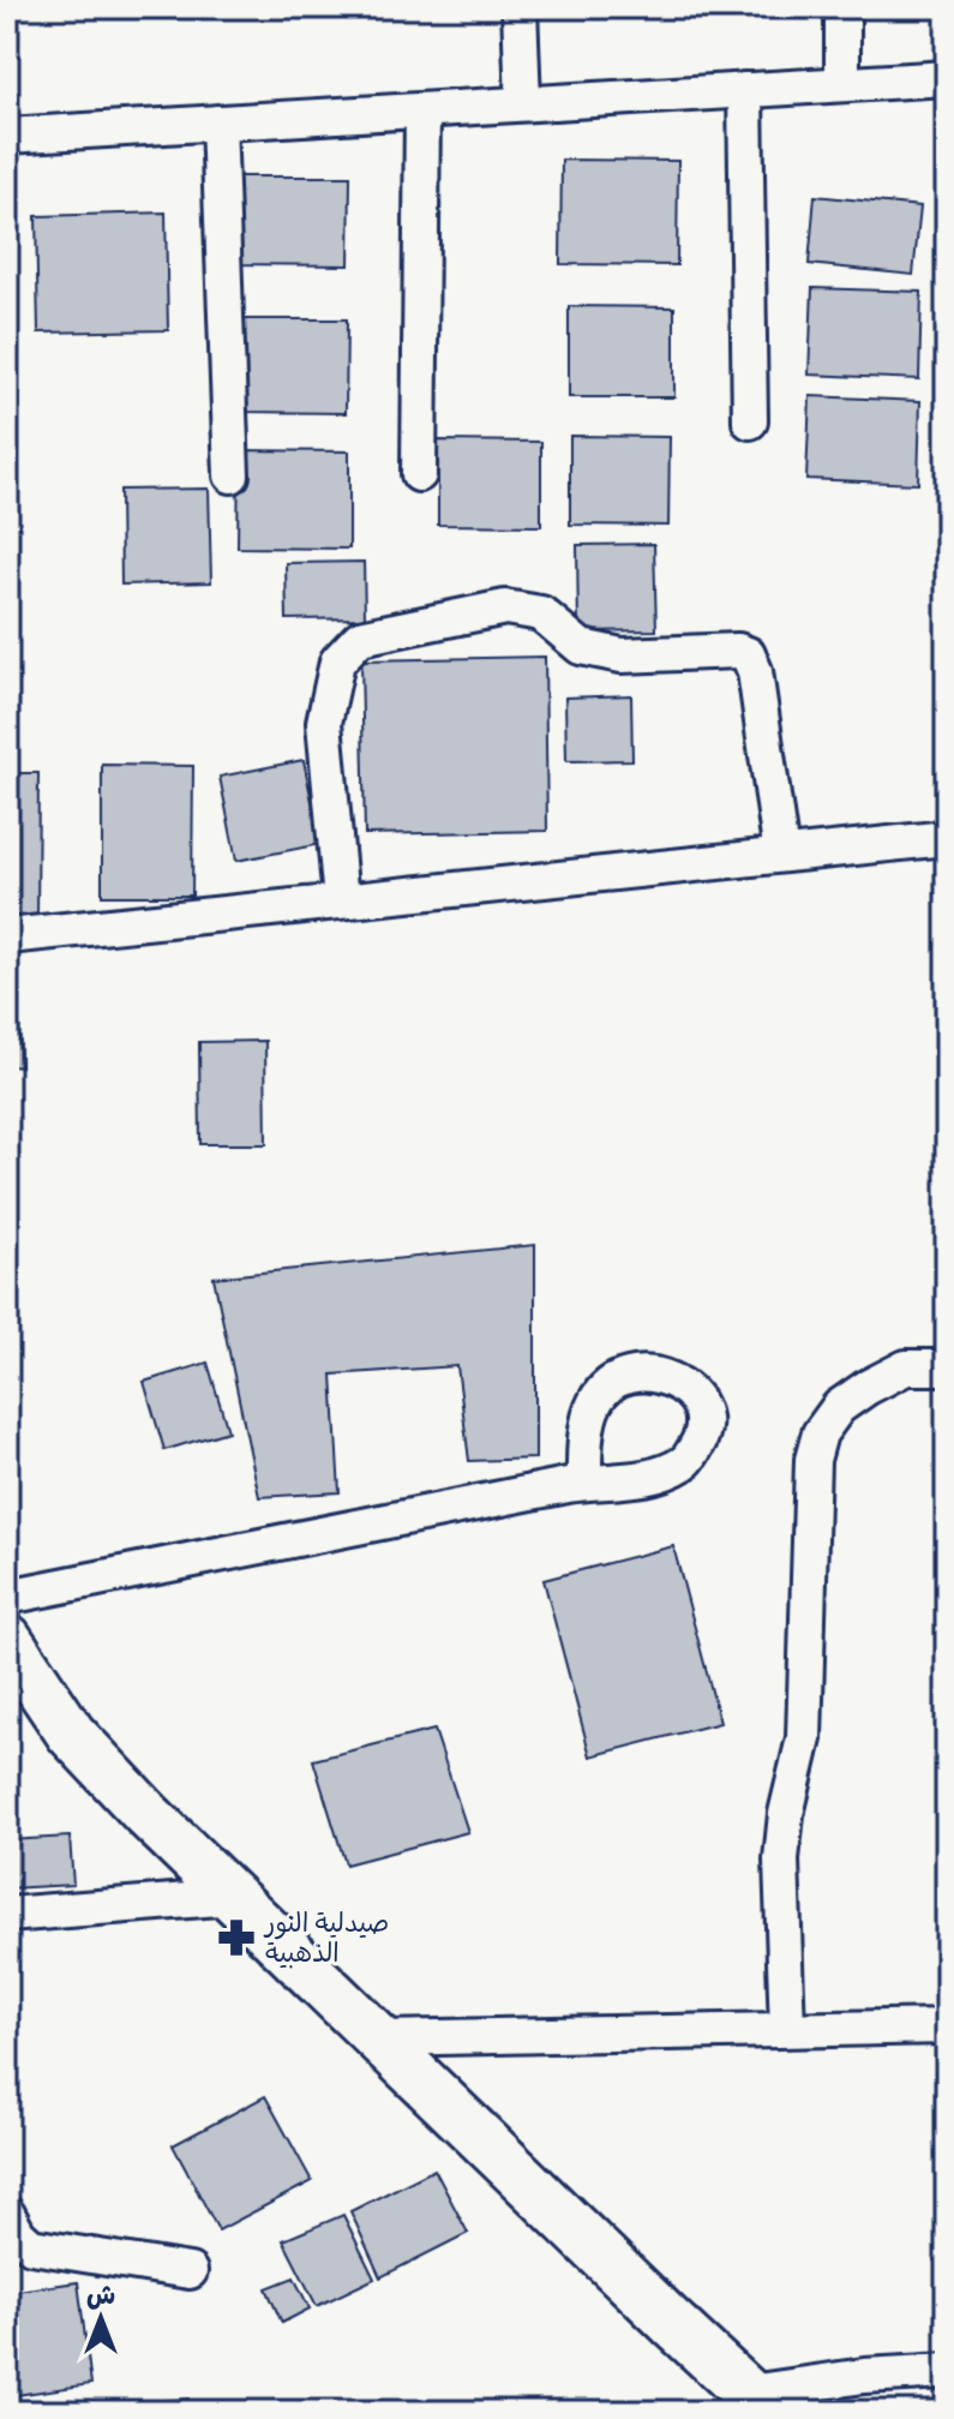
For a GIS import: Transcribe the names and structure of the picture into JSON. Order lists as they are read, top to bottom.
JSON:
{
  "places": {
    "pharmacy": ["صيدلية النور الذهبية"]
  },
  "north": "top"
}
